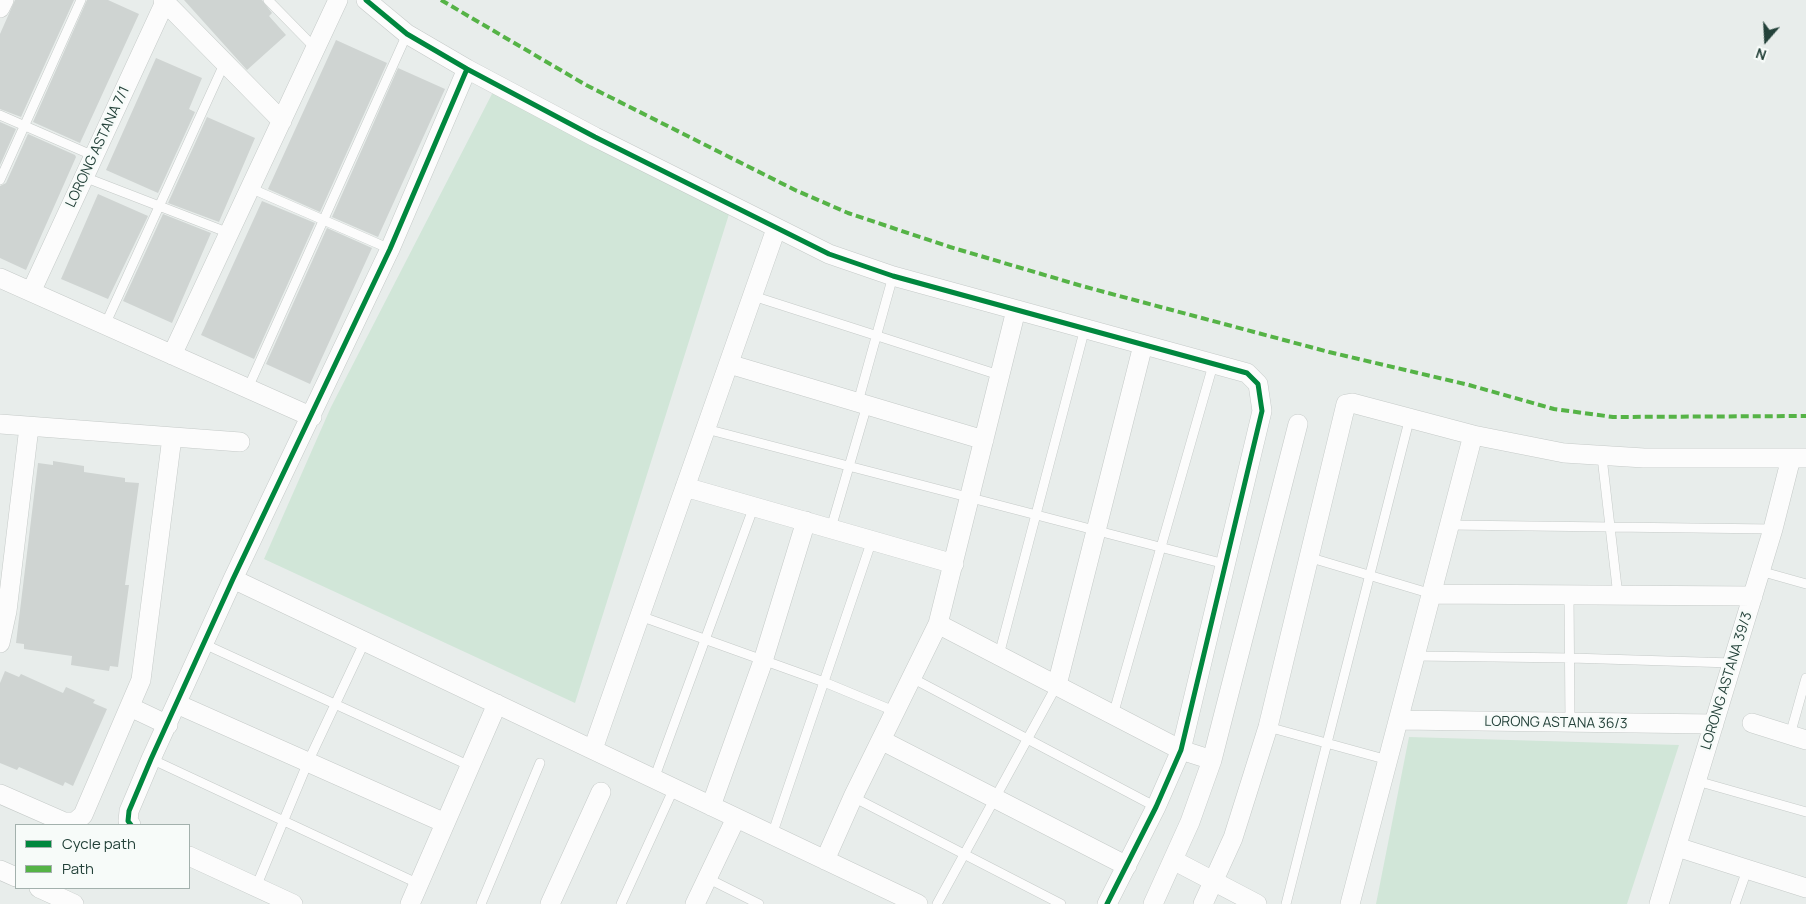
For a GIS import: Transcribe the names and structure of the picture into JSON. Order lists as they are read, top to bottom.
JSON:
{
  "streets": {
    "street": ["LORONG ASTANA 7/1", "LORONG ASTANA 39/3", "LORONG ASTANA 36/3"]
  },
  "crossings": [
    ["LORONG ASTANA 39/3", "LORONG ASTANA 36/3"]
  ],
  "legend": ["Cycle path", "Path"],
  "north": "bottom"
}
